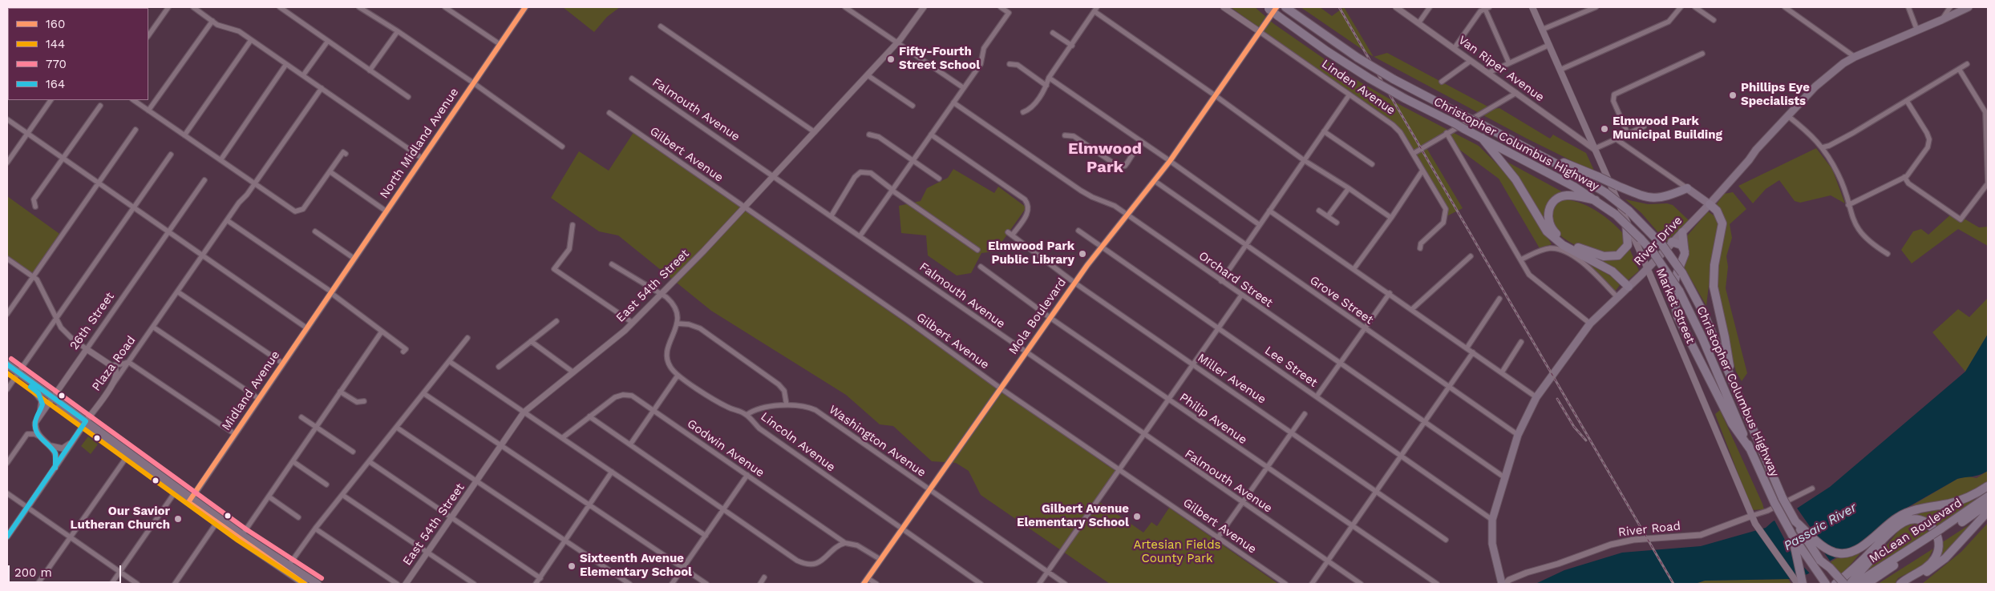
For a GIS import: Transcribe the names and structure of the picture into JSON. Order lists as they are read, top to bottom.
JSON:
{
  "streets": {
    "highway": ["Christopher Columbus Highway", "McLean Boulevard"],
    "main road": ["River Drive", "Market Street"],
    "street": [
      "Van Riper Avenue",
      "Linden Avenue",
      "Falmouth Avenue",
      "North Midland Avenue",
      "Gilbert Avenue",
      "Orchard Street",
      "East 54th Street",
      "Grove Street",
      "Mola Boulevard",
      "26th Street",
      "Plaza Road",
      "Lee Street",
      "Miller Avenue",
      "Midland Avenue",
      "Philip Avenue",
      "Washington Avenue",
      "Lincoln Avenue",
      "Godwin Avenue",
      "River Road"
    ]
  },
  "crossings": [
    ["Van Riper Avenue", "Market Street"],
    ["Linden Avenue", "Mola Boulevard"],
    ["Falmouth Avenue", "East 54th Street"],
    ["Falmouth Avenue", "Mola Boulevard"],
    ["North Midland Avenue", "Midland Avenue"],
    ["Christopher Columbus Highway", "Mola Boulevard"],
    ["Gilbert Avenue", "East 54th Street"],
    ["Gilbert Avenue", "Mola Boulevard"],
    ["River Drive", "Orchard Street"],
    ["River Drive", "Grove Street"],
    ["River Drive", "Market Street"],
    ["River Drive", "Lee Street"],
    ["Orchard Street", "Mola Boulevard"],
    ["Grove Street", "Mola Boulevard"],
    ["Market Street", "River Road"],
    ["Mola Boulevard", "Lee Street"],
    ["Mola Boulevard", "Miller Avenue"],
    ["Mola Boulevard", "Philip Avenue"],
    ["Mola Boulevard", "Washington Avenue"],
    ["Mola Boulevard", "Lincoln Avenue"],
    ["Mola Boulevard", "Godwin Avenue"],
    ["26th Street", "Plaza Road"],
    ["Washington Avenue", "Lincoln Avenue"]
  ],
  "districts": ["Elmwood Park"],
  "water": ["Passaic River"],
  "parks": ["Artesian Fields County Park"],
  "places": [
    "Fifty-Fourth Street School",
    "Phillips Eye Specialists",
    "Elmwood Park Municipal Building",
    "Elmwood Park Public Library",
    "Gilbert Avenue Elementary School",
    "Our Savior Lutheran Church",
    "Sixteenth Avenue Elementary School"
  ],
  "lines": [
    "transit line 160",
    "transit line 770",
    "transit line 164",
    "transit line 144"
  ],
  "legend": [
    "160",
    "144",
    "770",
    "164"
  ],
  "scale_bar": "200 m"
}
